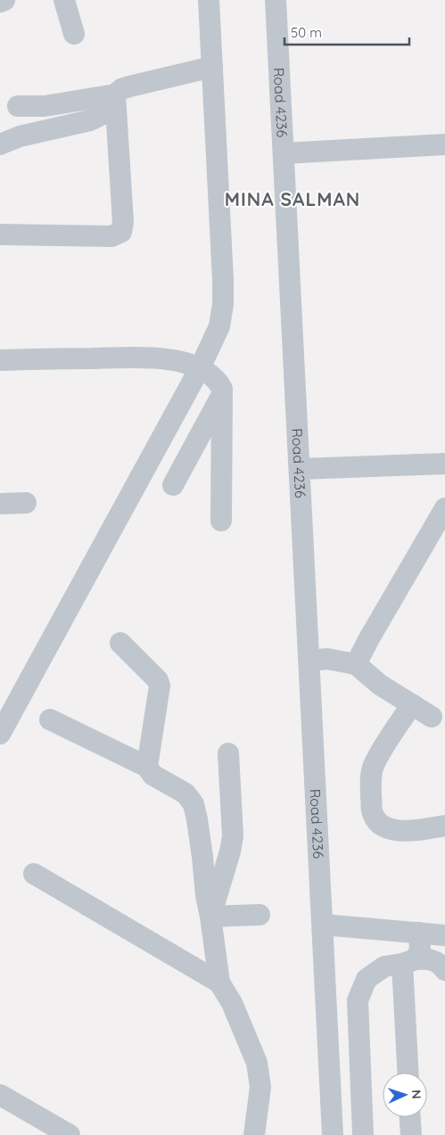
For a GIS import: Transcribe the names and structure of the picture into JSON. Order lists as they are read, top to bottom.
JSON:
{
  "streets": {
    "street": ["Road 4236"]
  },
  "districts": ["MINA SALMAN"],
  "scale_bar": "50 m",
  "north": "right"
}
